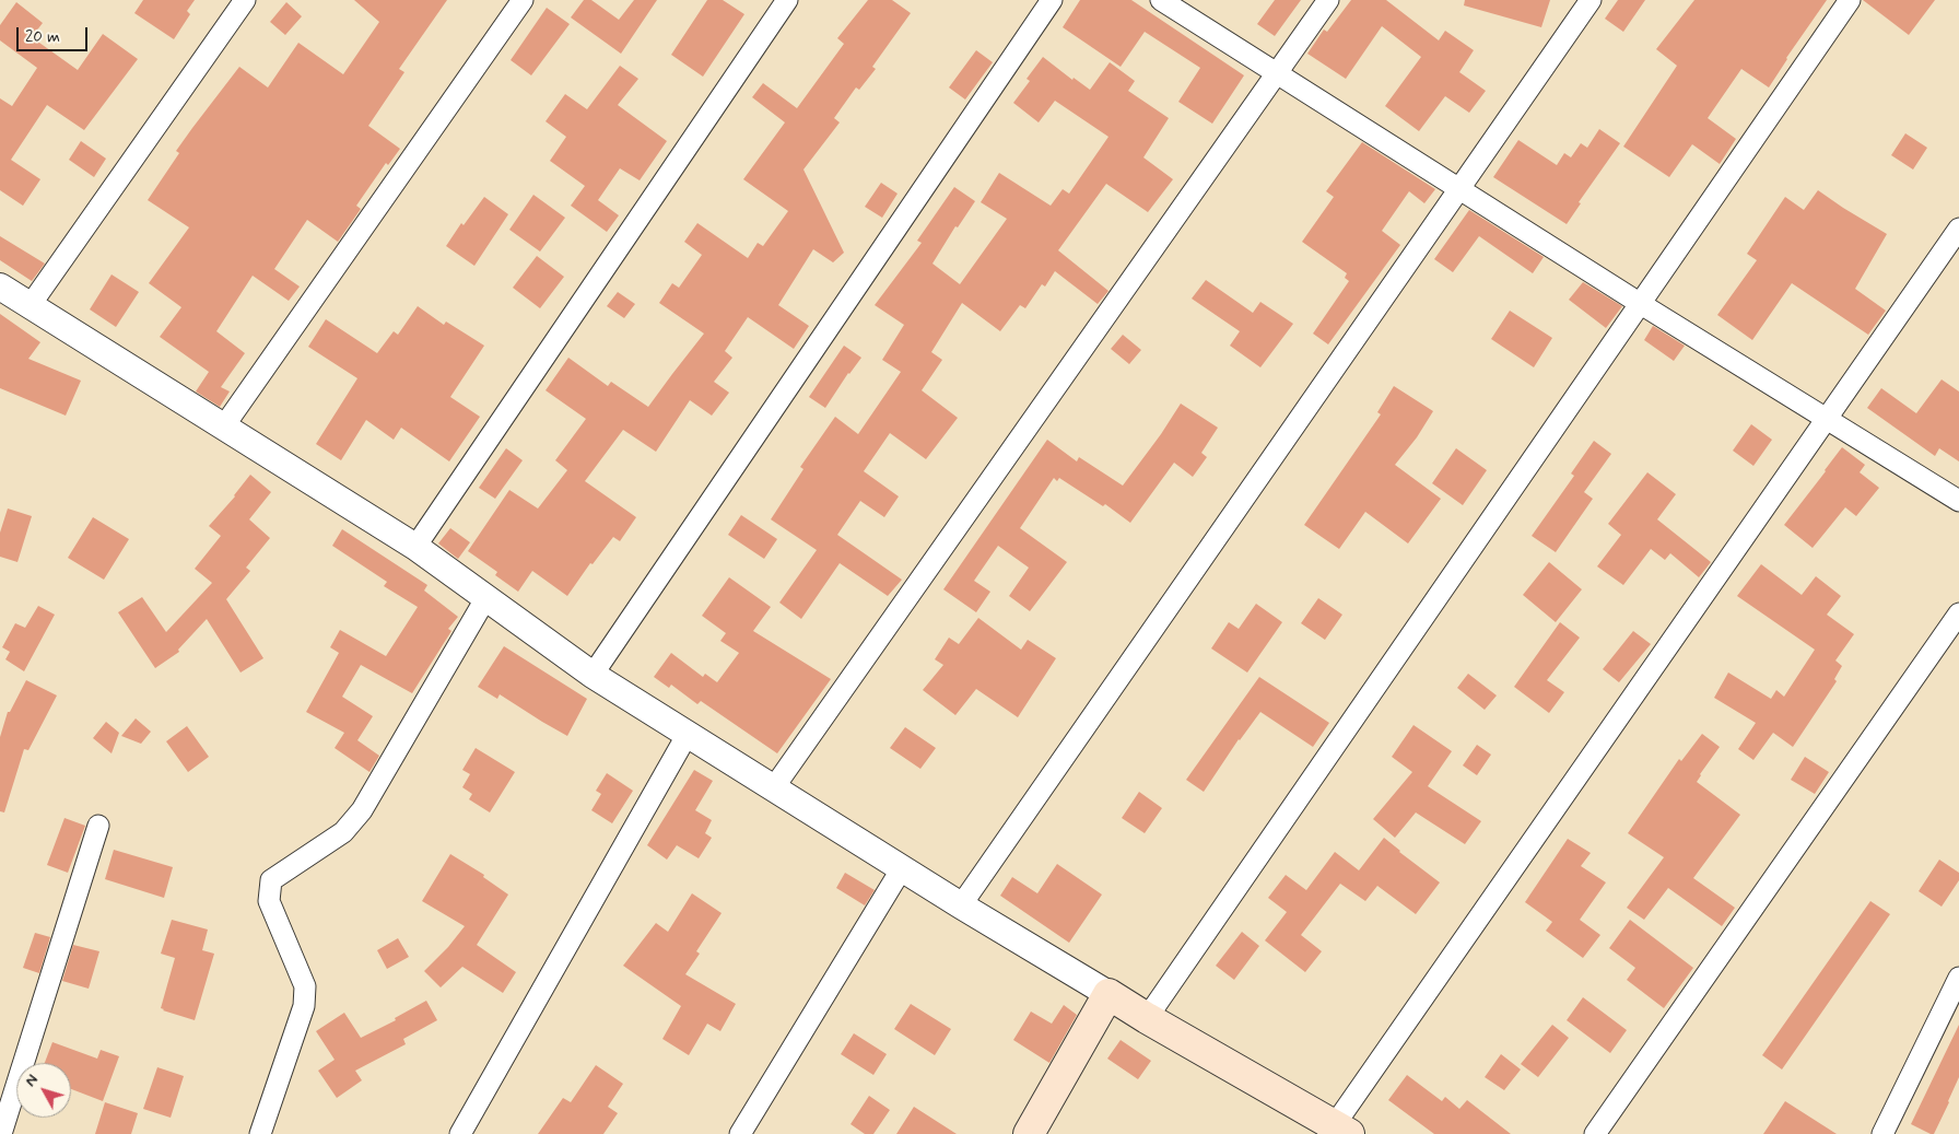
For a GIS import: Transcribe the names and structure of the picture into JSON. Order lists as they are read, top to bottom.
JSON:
{
  "scale_bar": "20 m",
  "north": "top left"
}
